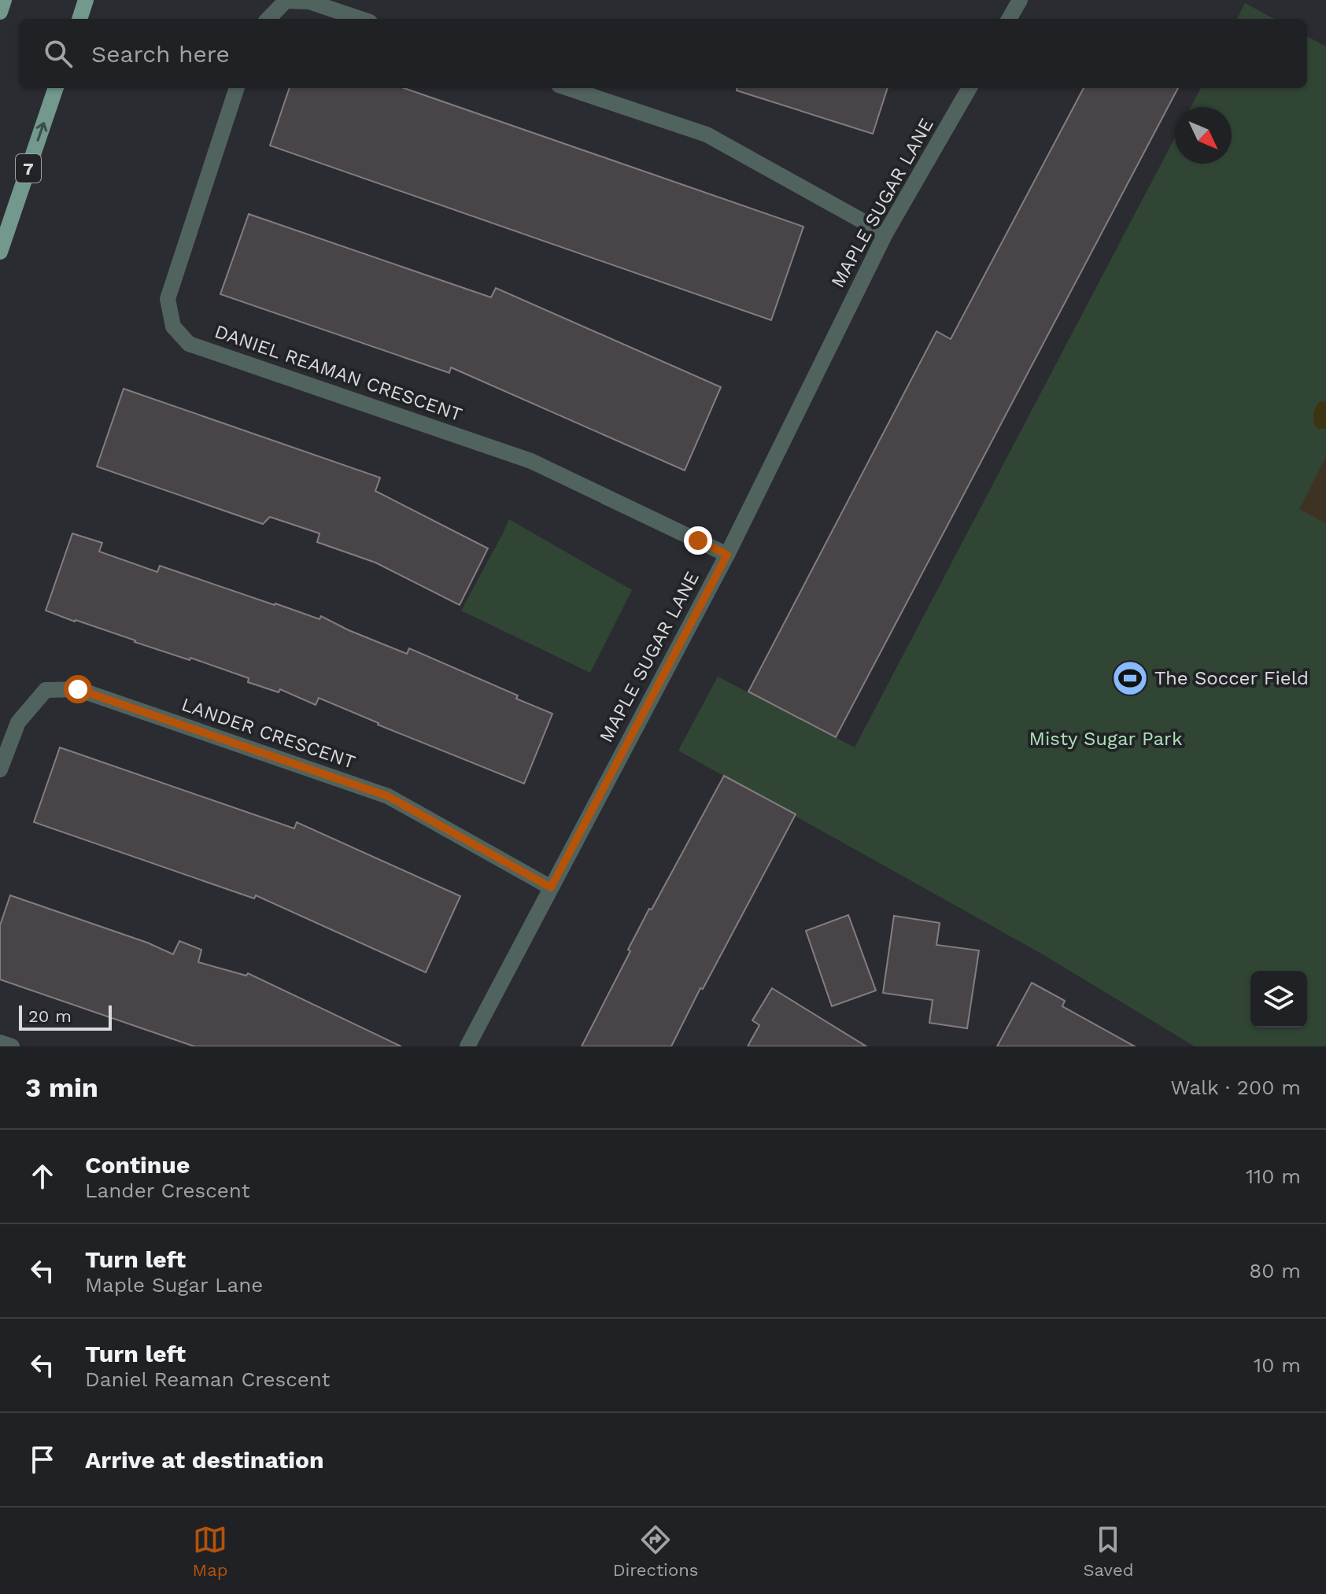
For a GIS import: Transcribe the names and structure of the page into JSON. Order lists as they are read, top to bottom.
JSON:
{
  "streets": {
    "main road": ["7"],
    "street": ["MAPLE SUGAR LANE", "DANIEL REAMAN CRESCENT", "LANDER CRESCENT"]
  },
  "crossings": [
    ["MAPLE SUGAR LANE", "DANIEL REAMAN CRESCENT"],
    ["MAPLE SUGAR LANE", "LANDER CRESCENT"]
  ],
  "parks": ["Misty Sugar Park"],
  "places": {
    "sports": ["The Soccer Field"]
  },
  "scale_bar": "20 m",
  "north": "bottom right",
  "page": {
    "search": "Search here",
    "scale": "20 m",
    "heading": ["3 min", "Walk · 200 m"],
    "list": [
      ["Continue", "Lander Crescent", "110 m"],
      ["Turn left", "Maple Sugar Lane", "80 m"],
      ["Turn left", "Daniel Reaman Crescent", "10 m"],
      "Arrive at destination"
    ],
    "nav": ["Map", "Directions", "Saved"]
  }
}
